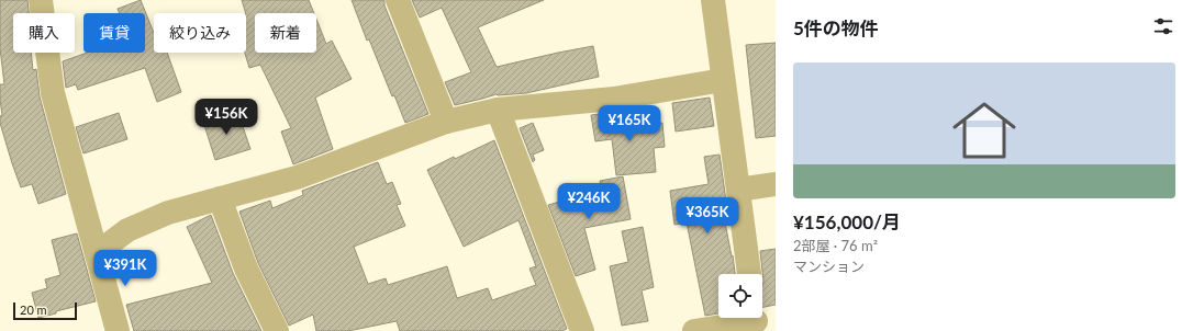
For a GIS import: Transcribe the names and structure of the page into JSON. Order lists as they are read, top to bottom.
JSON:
{
  "scale_bar": "20 m",
  "page": {
    "heading": "5件の物件",
    "chip": [
      "購入",
      "賃貸",
      "絞り込み",
      "新着"
    ],
    "list": [
      {
        "name": "¥156,000/月",
        "note": "2部屋 · 76 m² · マンション"
      }
    ],
    "price": [
      "¥156K",
      "¥165K",
      "¥246K",
      "¥365K",
      "¥391K"
    ],
    "scale": "20 m"
  }
}
